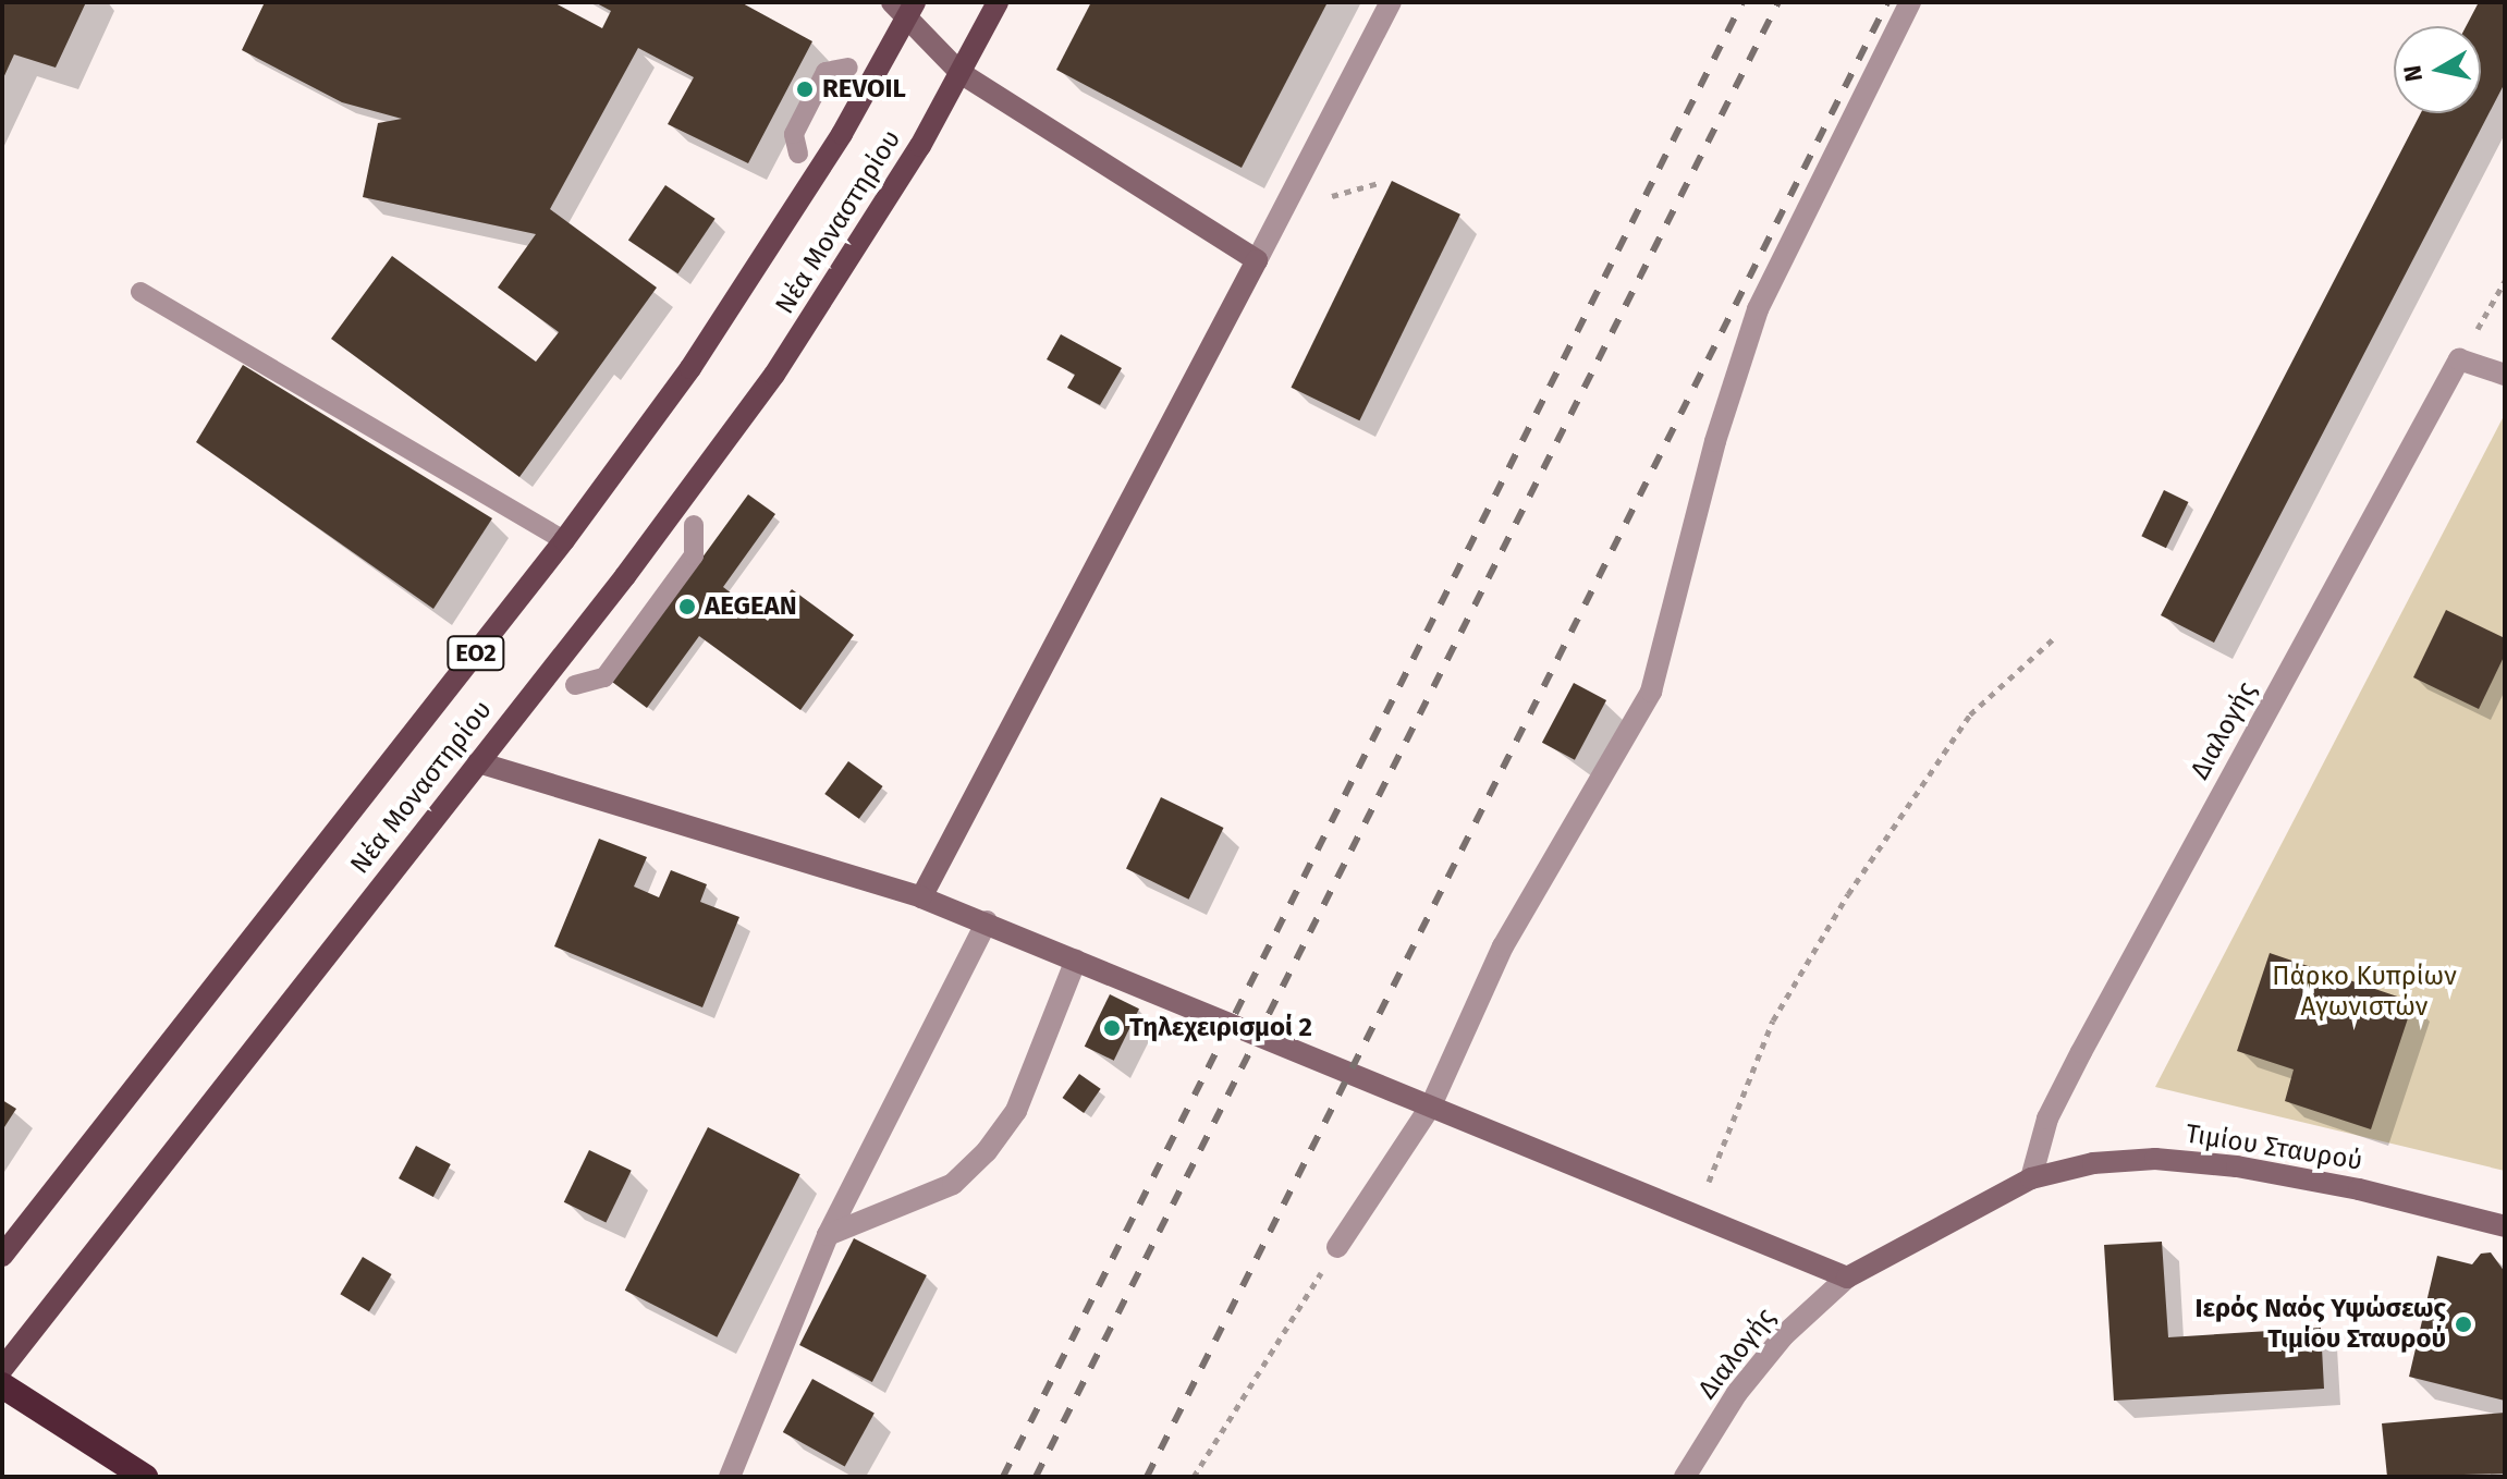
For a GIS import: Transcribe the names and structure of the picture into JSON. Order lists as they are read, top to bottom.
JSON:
{
  "streets": {
    "main road": ["Νέα Μοναστηρίου", "ΕΟ2"],
    "street": ["Διαλογής", "Τιμίου Σταυρού"]
  },
  "crossings": [
    ["Διαλογής", "Τιμίου Σταυρού"]
  ],
  "parks": ["Πάρκο Κυπρίων Αγωνιστών"],
  "places": [
    "REVOIL",
    "AEGEAN",
    "Τηλεχειρισμοί 2",
    "Ιερός Ναός Υψώσεως Τιμίου Σταυρού"
  ],
  "north": "left"
}
